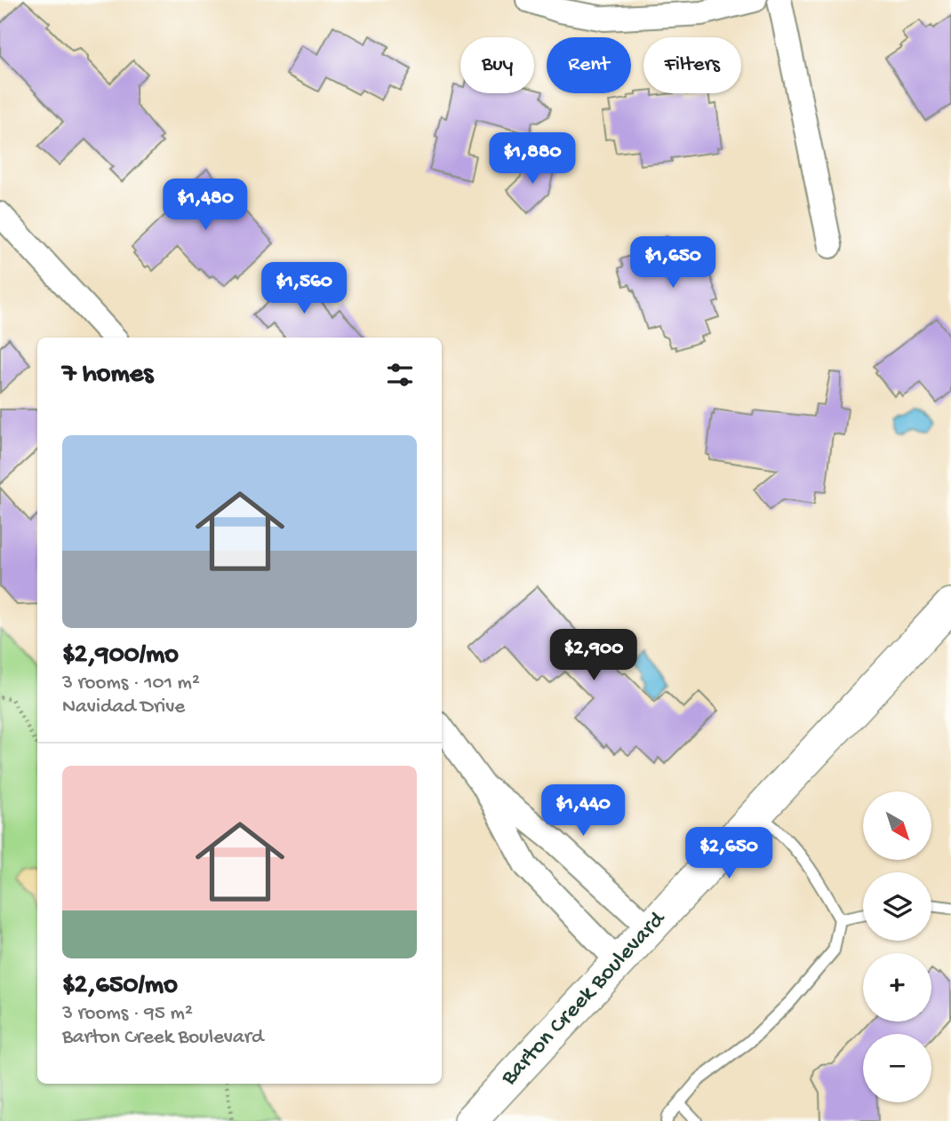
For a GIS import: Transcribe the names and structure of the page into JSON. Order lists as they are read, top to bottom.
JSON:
{
  "streets": {
    "street": ["Barton Creek Boulevard"]
  },
  "north": "bottom right",
  "page": {
    "chip": ["Buy", "Rent", "Filters"],
    "price": [
      "$1,880",
      "$1,480",
      "$1,650",
      "$1,560",
      "$2,900",
      "$1,440",
      "$2,650"
    ],
    "heading": "7 homes",
    "list": [
      {
        "name": "$2,900/mo",
        "note": "3 rooms · 101 m² · Navidad Drive"
      },
      {
        "name": "$2,650/mo",
        "note": "3 rooms · 95 m² · Barton Creek Boulevard"
      }
    ],
    "map_buttons": ["+", "−"]
  }
}
